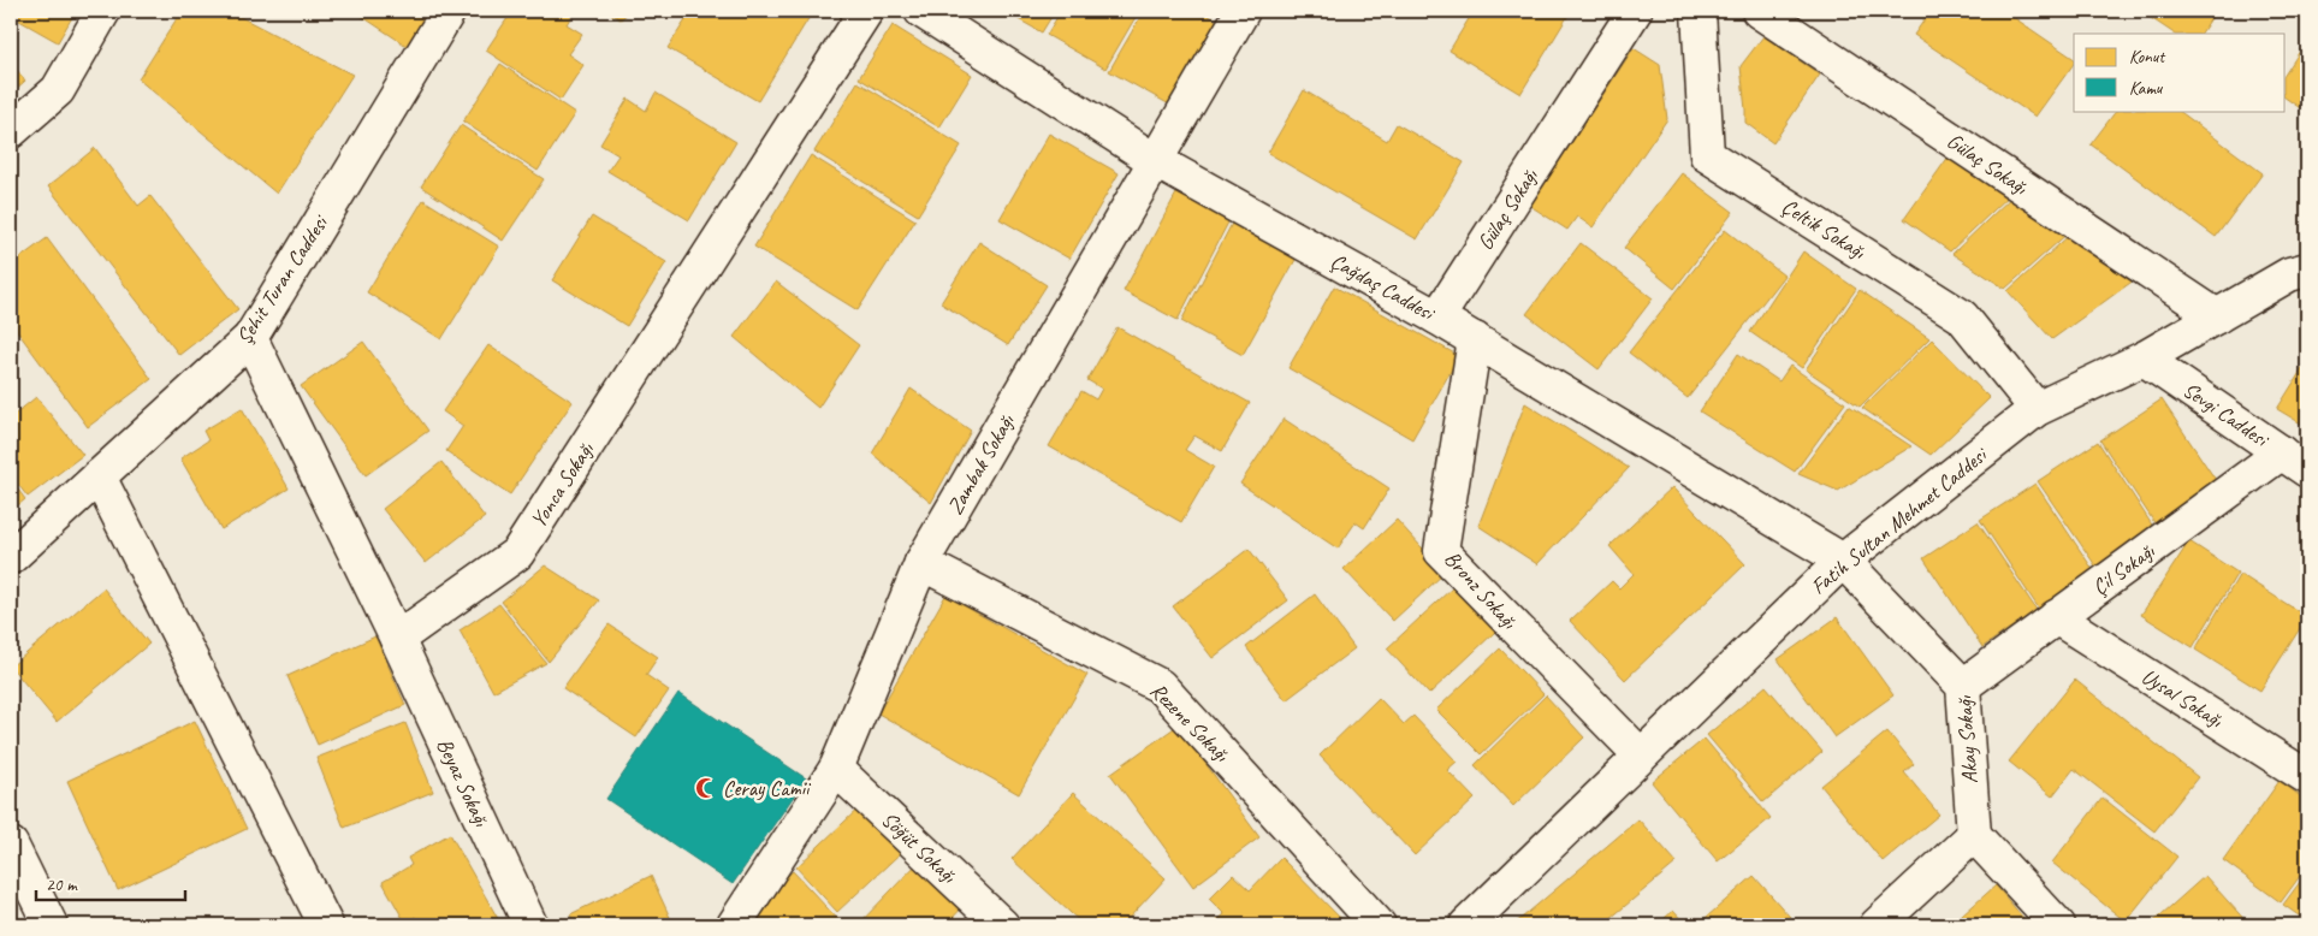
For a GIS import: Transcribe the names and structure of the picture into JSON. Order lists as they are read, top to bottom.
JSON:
{
  "streets": {
    "street": [
      "Gülaç Sokağı",
      "Çeltik Sokağı",
      "Şehit Turan Caddesi",
      "Çağdaş Caddesi",
      "Sevgi Caddesi",
      "Zambak Sokağı",
      "Yonca Sokağı",
      "Fatih Sultan Mehmet Caddesi",
      "Çil Sokağı",
      "Bronz Sokağı",
      "Uysal Sokağı",
      "Rezene Sokağı",
      "Akay Sokağı",
      "Beyaz Sokağı",
      "Söğüt Sokağı"
    ]
  },
  "crossings": [
    ["Gülaç Sokağı", "Çağdaş Caddesi"],
    ["Gülaç Sokağı", "Fatih Sultan Mehmet Caddesi"],
    ["Çeltik Sokağı", "Fatih Sultan Mehmet Caddesi"],
    ["Çağdaş Caddesi", "Zambak Sokağı"],
    ["Çağdaş Caddesi", "Fatih Sultan Mehmet Caddesi"],
    ["Çağdaş Caddesi", "Bronz Sokağı"],
    ["Çağdaş Caddesi", "Akay Sokağı"],
    ["Sevgi Caddesi", "Fatih Sultan Mehmet Caddesi"],
    ["Sevgi Caddesi", "Çil Sokağı"],
    ["Zambak Sokağı", "Rezene Sokağı"],
    ["Zambak Sokağı", "Söğüt Sokağı"],
    ["Yonca Sokağı", "Beyaz Sokağı"],
    ["Fatih Sultan Mehmet Caddesi", "Bronz Sokağı"],
    ["Fatih Sultan Mehmet Caddesi", "Akay Sokağı"],
    ["Çil Sokağı", "Uysal Sokağı"],
    ["Çil Sokağı", "Akay Sokağı"]
  ],
  "places": {
    "mosque": ["Ceray Camii"]
  },
  "legend": ["Konut", "Kamu"],
  "scale_bar": "20 m"
}
